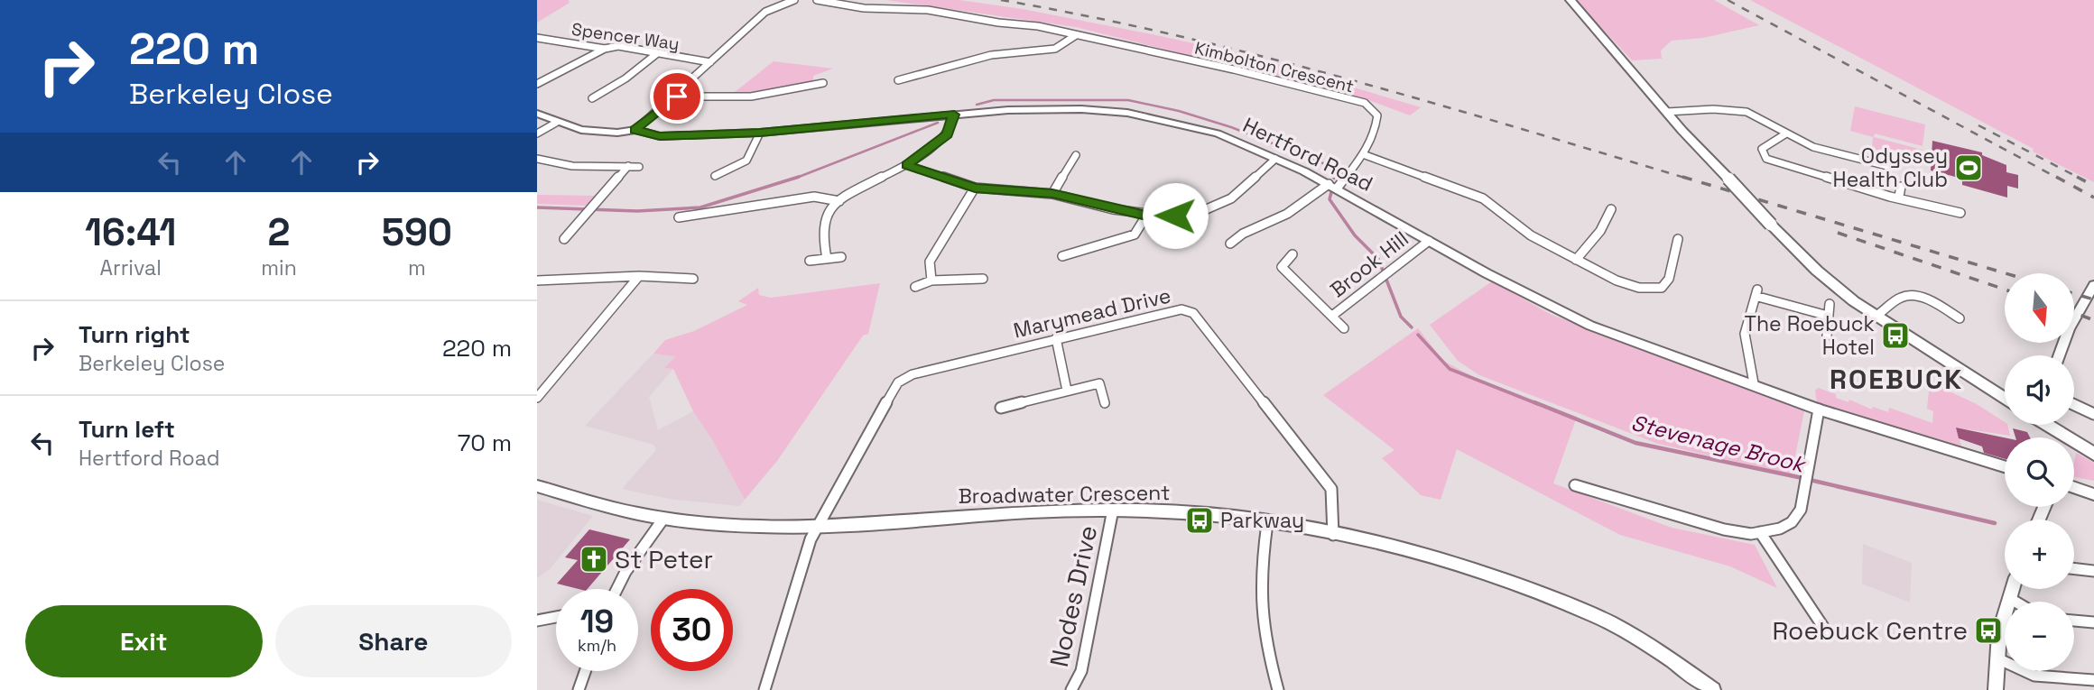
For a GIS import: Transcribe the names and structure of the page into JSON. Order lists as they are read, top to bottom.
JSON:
{
  "streets": {
    "street": [
      "Spencer Way",
      "Kimbolton Crescent",
      "Hertford Road",
      "Brook Hill",
      "Marymead Drive",
      "Broadwater Crescent",
      "Nodes Drive"
    ]
  },
  "crossings": [
    ["Kimbolton Crescent", "Hertford Road"],
    ["Hertford Road", "Brook Hill"],
    ["Marymead Drive", "Broadwater Crescent"],
    ["Broadwater Crescent", "Nodes Drive"]
  ],
  "districts": ["ROEBUCK"],
  "water": ["Stevenage Brook"],
  "places": {
    "sports": ["Odyssey Health Club"],
    "bus stop": ["The Roebuck Hotel", "Parkway", "Roebuck Centre"],
    "church": ["St Peter"]
  },
  "north": "bottom",
  "page": {
    "turn": ["220 m", "Berkeley Close"],
    "eta": [
      "16:41",
      "Arrival",
      "2",
      "min",
      "590",
      "m"
    ],
    "map_buttons": ["+", "−"],
    "list": [
      {
        "name": "Turn right",
        "note": "Berkeley Close",
        "value": "220 m"
      },
      {
        "name": "Turn left",
        "note": "Hertford Road",
        "value": "70 m"
      }
    ],
    "speed": "19 km/h",
    "limit": "30",
    "buttons": ["Exit", "Share"]
  }
}
